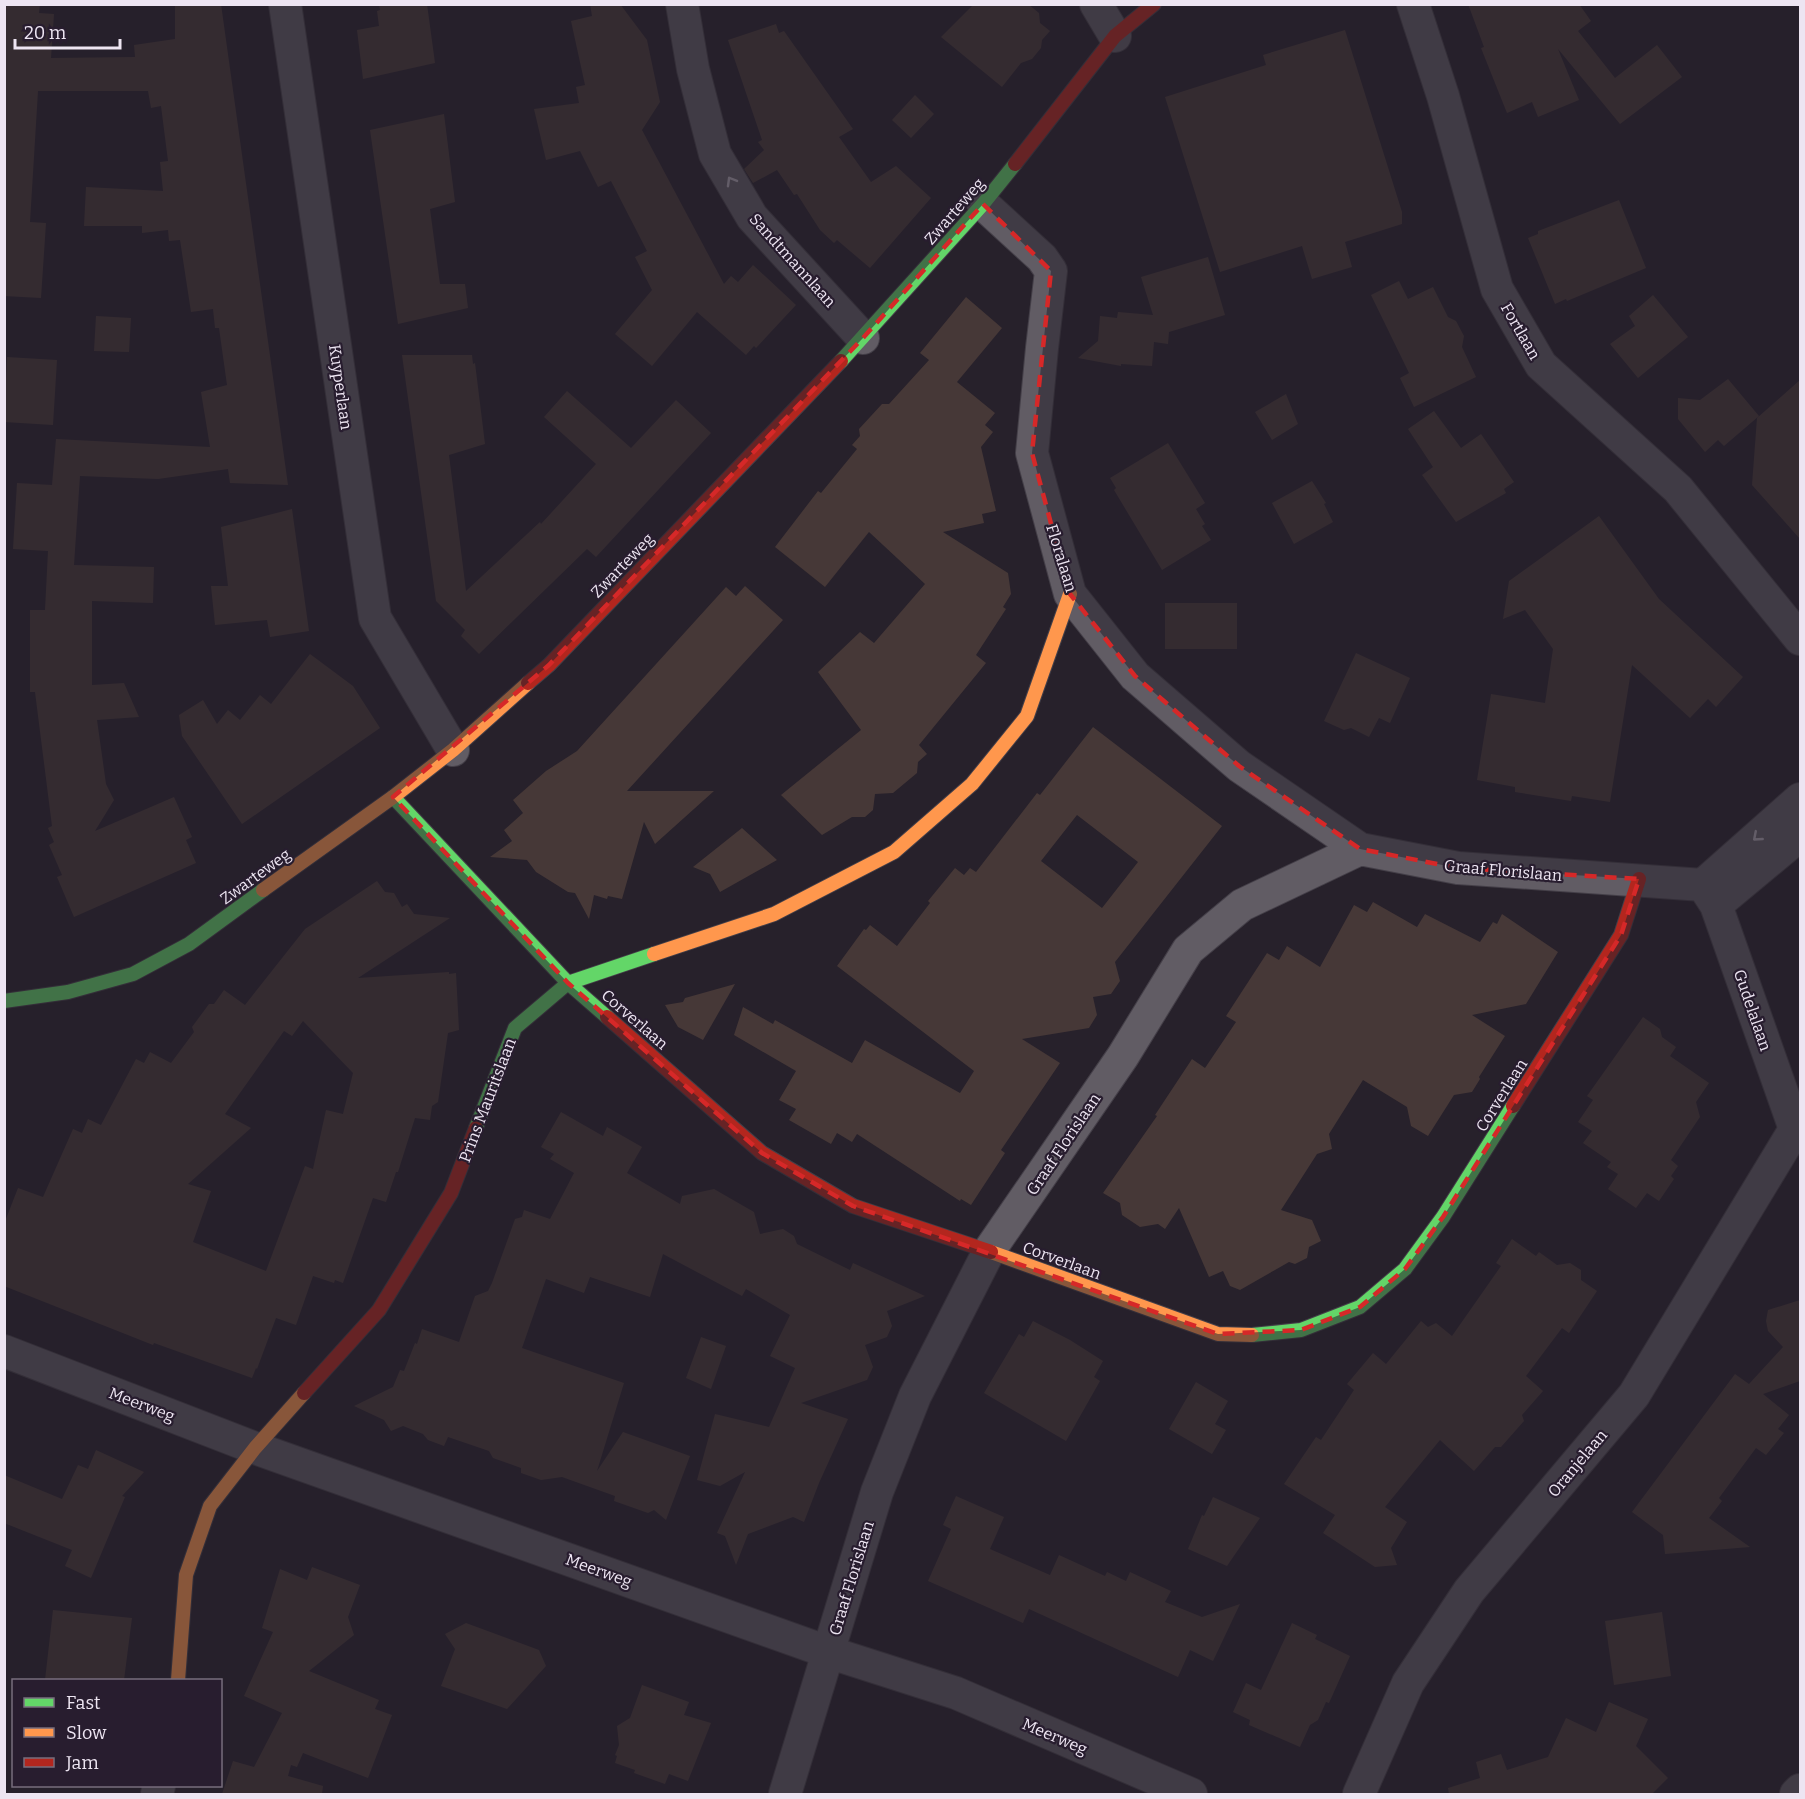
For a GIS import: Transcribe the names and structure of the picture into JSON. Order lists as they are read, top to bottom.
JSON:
{
  "streets": {
    "street": [
      "Zwarteweg",
      "Sandtmannlaan",
      "Fortlaan",
      "Kuyperlaan",
      "Floralaan",
      "Graaf Florislaan",
      "Gudelalaan",
      "Corverlaan",
      "Prins Mauritslaan",
      "Meerweg",
      "Oranjelaan"
    ]
  },
  "crossings": [
    ["Zwarteweg", "Sandtmannlaan"],
    ["Zwarteweg", "Kuyperlaan"],
    ["Zwarteweg", "Floralaan"],
    ["Zwarteweg", "Corverlaan"],
    ["Floralaan", "Graaf Florislaan"],
    ["Floralaan", "Prins Mauritslaan"],
    ["Graaf Florislaan", "Gudelalaan"],
    ["Graaf Florislaan", "Corverlaan"],
    ["Graaf Florislaan", "Meerweg"],
    ["Gudelalaan", "Oranjelaan"],
    ["Corverlaan", "Prins Mauritslaan"],
    ["Prins Mauritslaan", "Meerweg"]
  ],
  "one_way": ["Sandtmannlaan"],
  "legend": ["Fast", "Slow", "Jam"],
  "scale_bar": "20 m"
}
